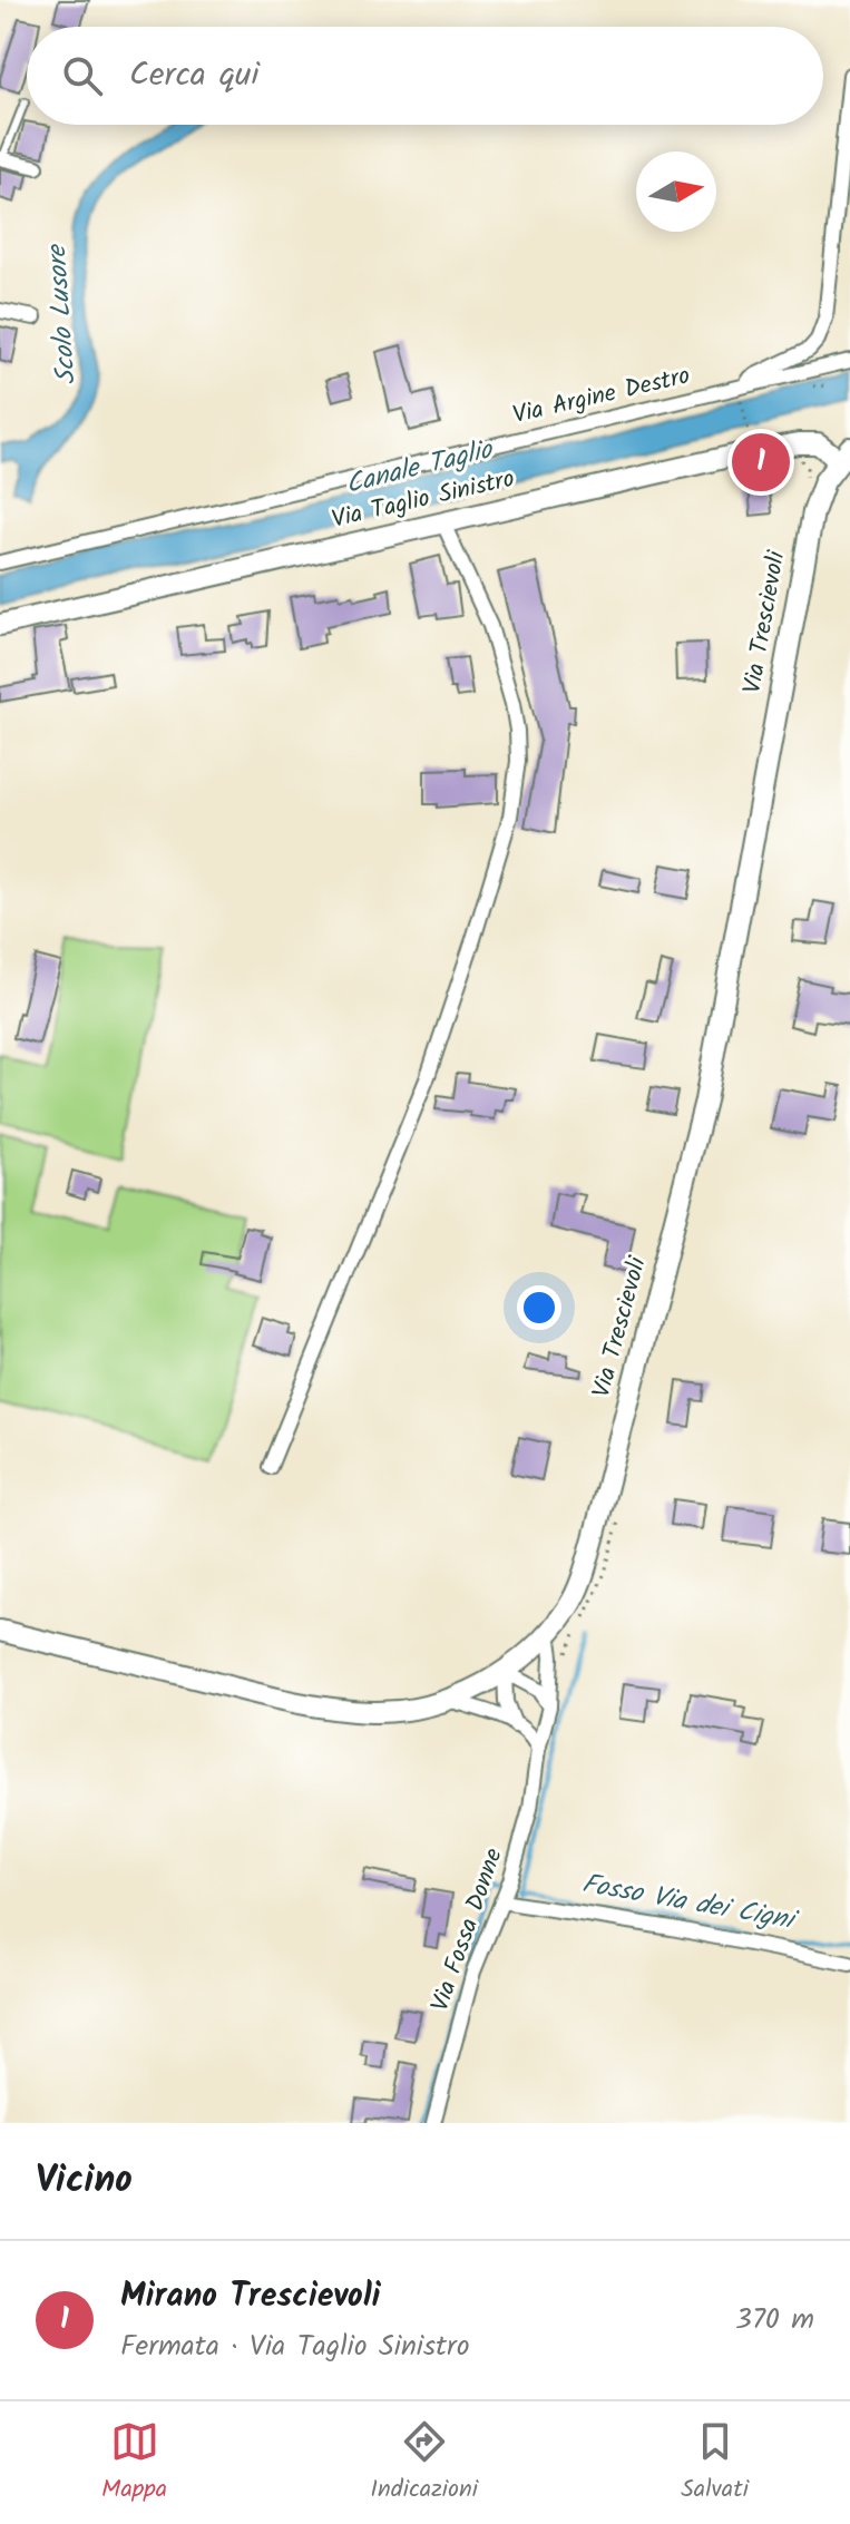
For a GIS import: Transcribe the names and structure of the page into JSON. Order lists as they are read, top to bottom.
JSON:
{
  "streets": {
    "main road": ["Via Taglio Sinistro", "Via Trescievoli"],
    "street": ["Via Argine Destro", "Via Fossa Donne"]
  },
  "crossings": [
    ["Via Taglio Sinistro", "Via Trescievoli"],
    ["Via Trescievoli", "Via Fossa Donne"]
  ],
  "water": ["Scolo Lusore", "Canale Taglio", "Fosso Via dei Cigni"],
  "north": "right",
  "page": {
    "search": "Cerca qui",
    "pins": "1",
    "heading": "Vicino",
    "list": [
      {
        "mark": "1",
        "name": "Mirano Trescievoli",
        "note": "Fermata · Via Taglio Sinistro",
        "value": "370 m"
      }
    ],
    "nav": ["Mappa", "Indicazioni", "Salvati"]
  }
}
